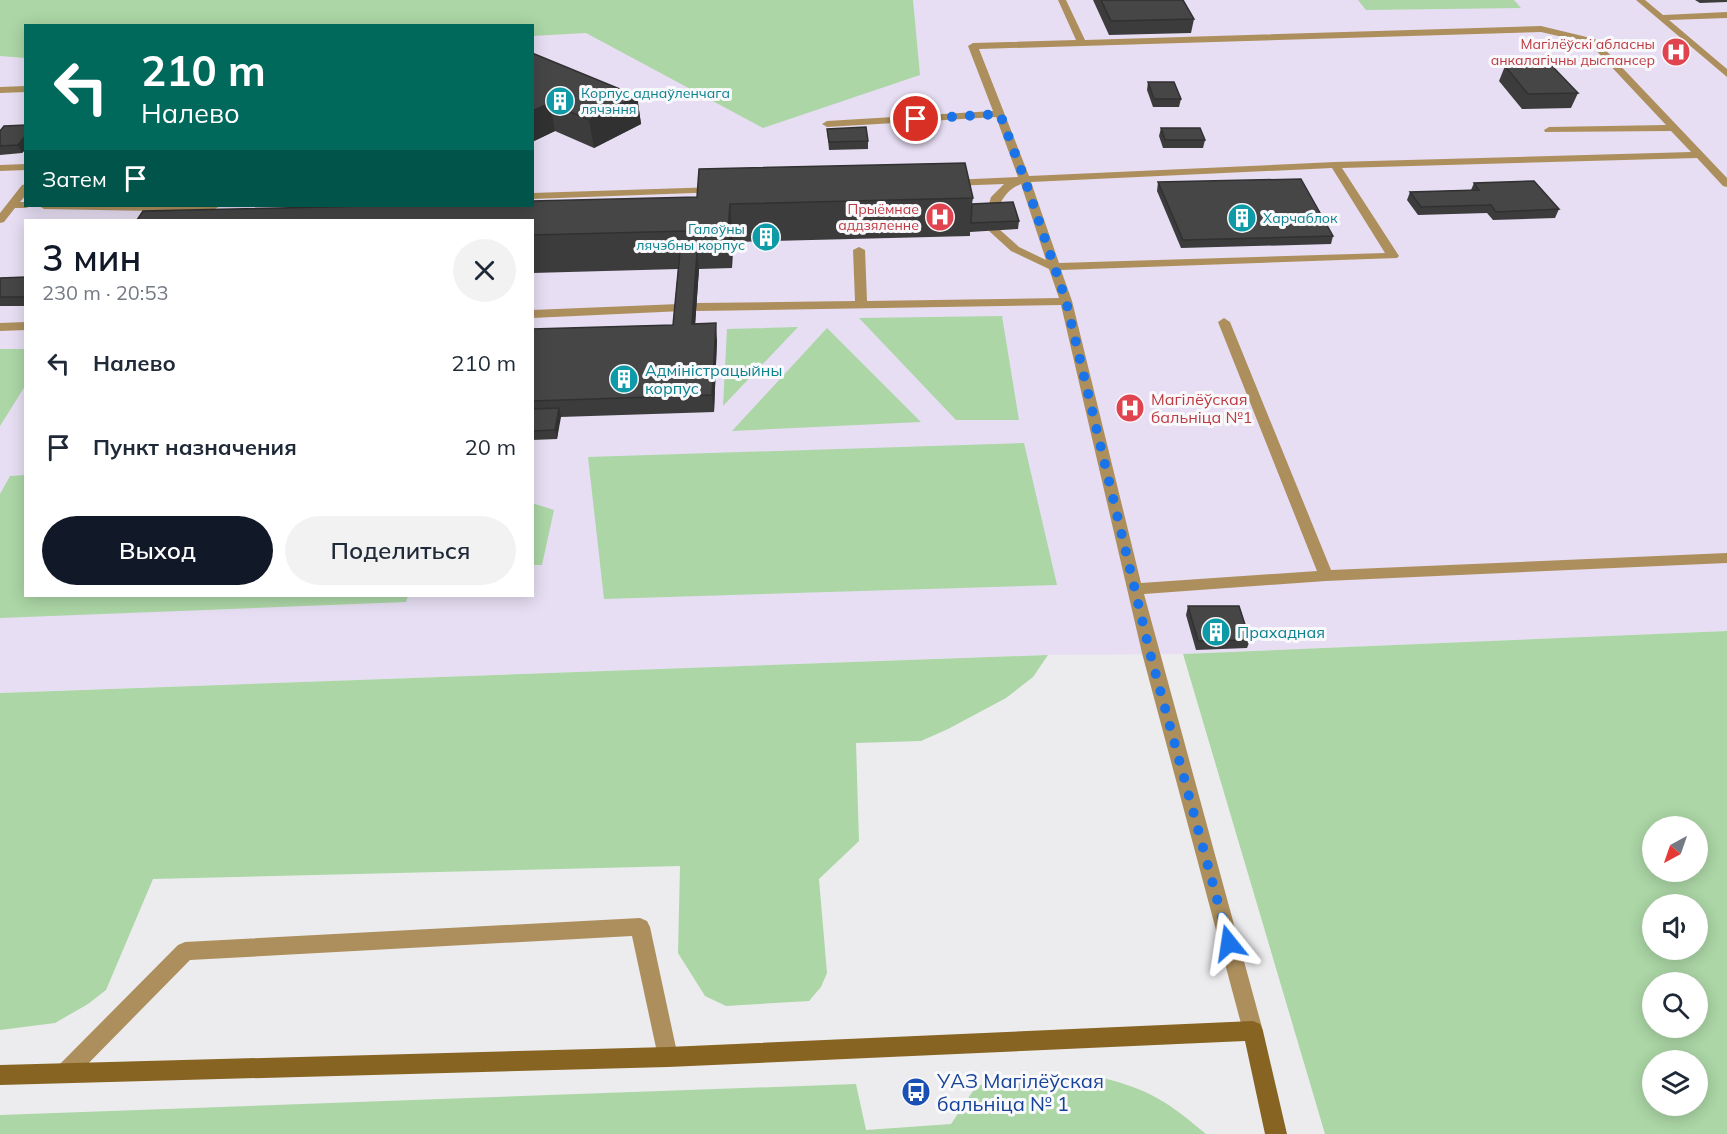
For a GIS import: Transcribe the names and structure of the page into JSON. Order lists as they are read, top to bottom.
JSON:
{
  "places": {
    "hospital": ["Магілёўскі абласны анкалагічны дыспансер", "Прыёмнае аддзяленне", "Магілёўская бальніца №1"],
    "building": [
      "Корпус аднаўленчага лячэння",
      "Харчаблок",
      "Галоўны лячэбны корпус",
      "Адміністрацыйны корпус",
      "Прахадная"
    ],
    "bus stop": ["УАЗ Магілёўская бальніца № 1"]
  },
  "north": "bottom left",
  "page": {
    "turn": ["210 m", "Налево"],
    "then": "Затем",
    "heading": ["3 мин", "230 m · 20:53"],
    "list": [
      {
        "name": "Налево",
        "value": "210 m"
      },
      {
        "name": "Пункт назначения",
        "value": "20 m"
      }
    ],
    "buttons": ["Выход", "Поделиться"]
  }
}
